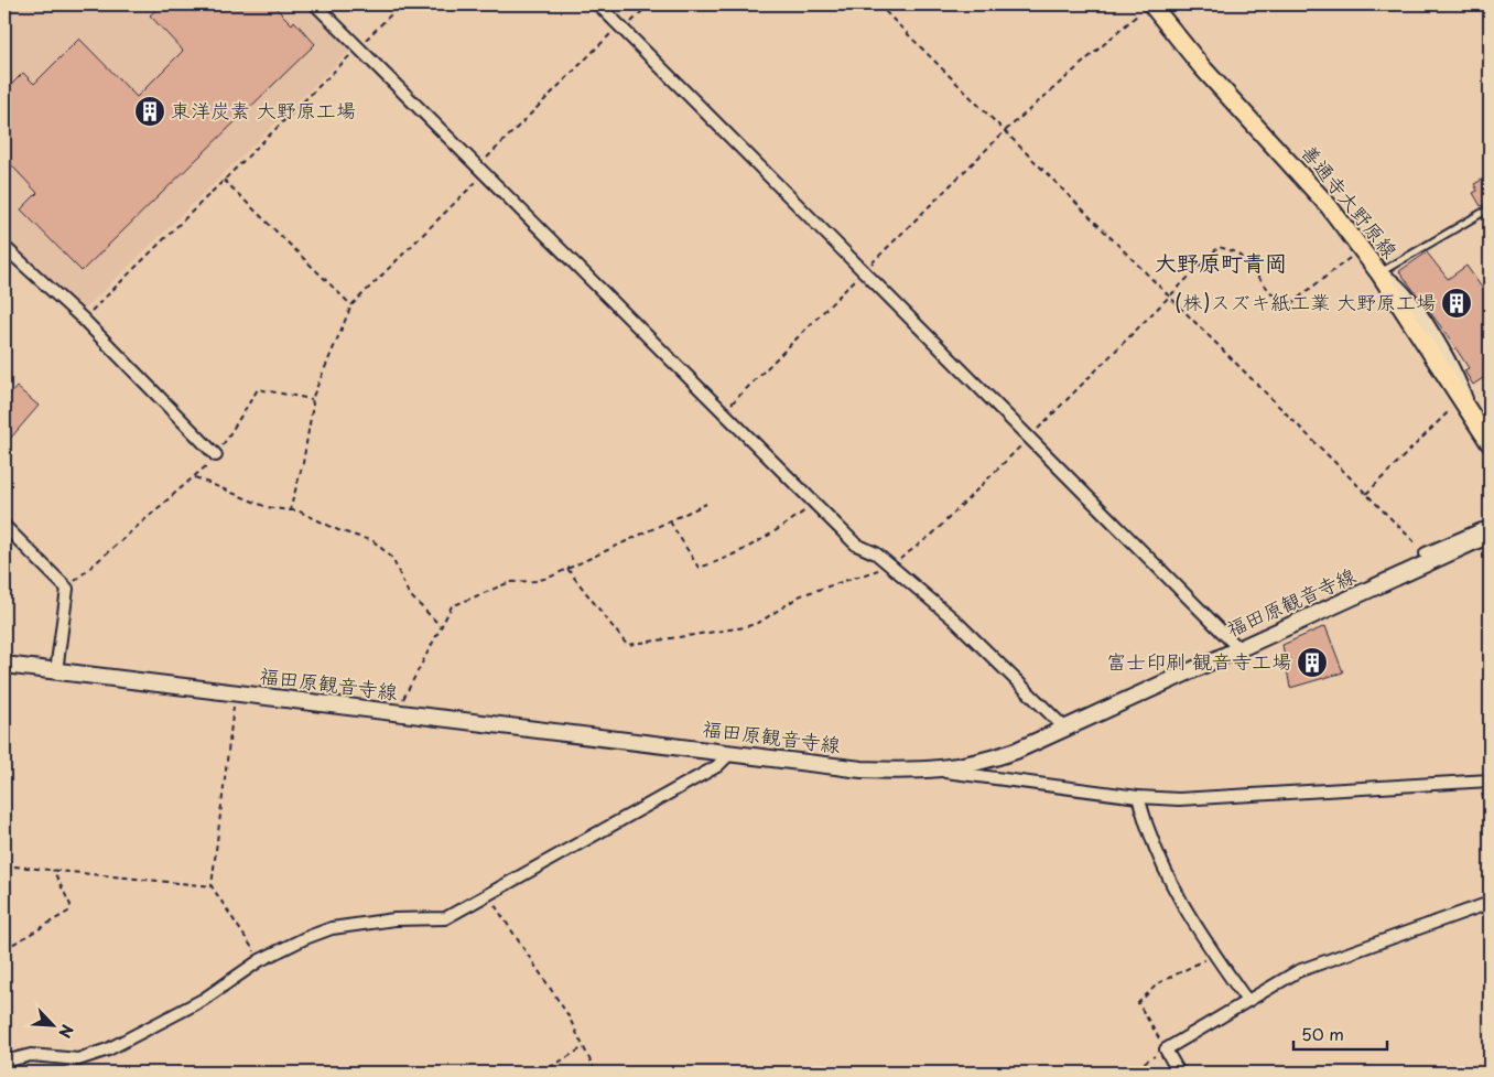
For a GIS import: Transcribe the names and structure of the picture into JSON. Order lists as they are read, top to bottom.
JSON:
{
  "streets": {
    "main road": ["善通寺大野原線", "福田原観音寺線"]
  },
  "districts": ["大野原町青岡"],
  "places": {
    "building": ["東洋炭素 大野原工場", "(株)スズキ紙工業 大野原工場", "富士印刷 観音寺工場"]
  },
  "scale_bar": "50 m",
  "north": "bottom right"
}
